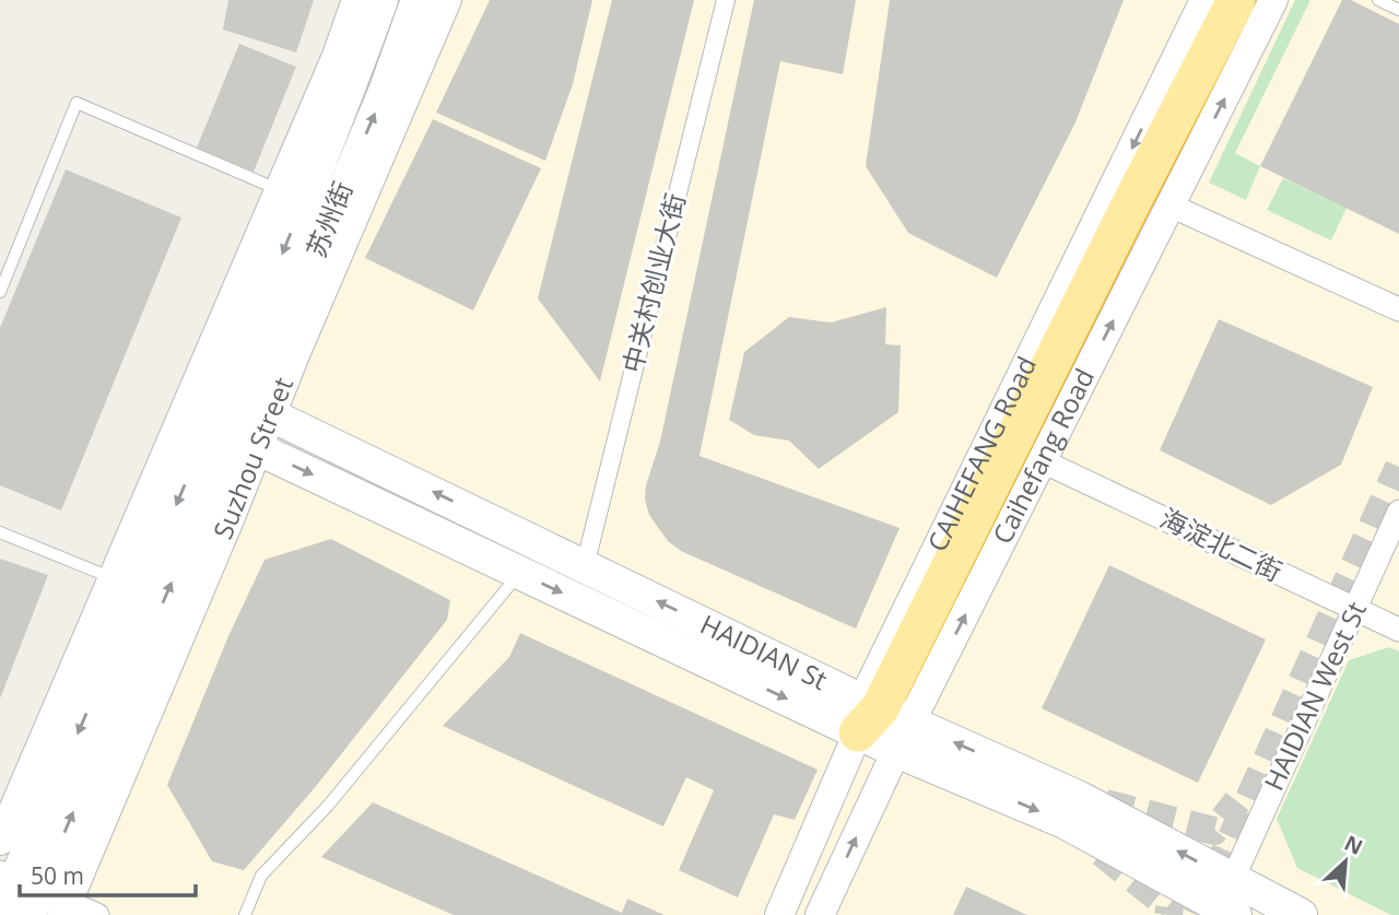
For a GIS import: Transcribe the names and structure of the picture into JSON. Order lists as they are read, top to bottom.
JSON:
{
  "streets": {
    "main road": ["苏州街", "Suzhou Street", "HAIDIAN St"],
    "street": [
      "中关村创业大街",
      "CAIHEFANG Road",
      "Caihefang Road",
      "海淀北二街",
      "HAIDIAN West St"
    ]
  },
  "crossings": [
    ["苏州街", "Suzhou Street"],
    ["苏州街", "HAIDIAN St"],
    ["中关村创业大街", "HAIDIAN St"],
    ["CAIHEFANG Road", "Caihefang Road"],
    ["CAIHEFANG Road", "HAIDIAN St"],
    ["Suzhou Street", "HAIDIAN St"],
    ["Caihefang Road", "海淀北二街"],
    ["Caihefang Road", "HAIDIAN St"],
    ["海淀北二街", "HAIDIAN West St"],
    ["HAIDIAN St", "HAIDIAN West St"]
  ],
  "one_way": ["CAIHEFANG Road", "Caihefang Road"],
  "scale_bar": "50 m",
  "north": "top right"
}
